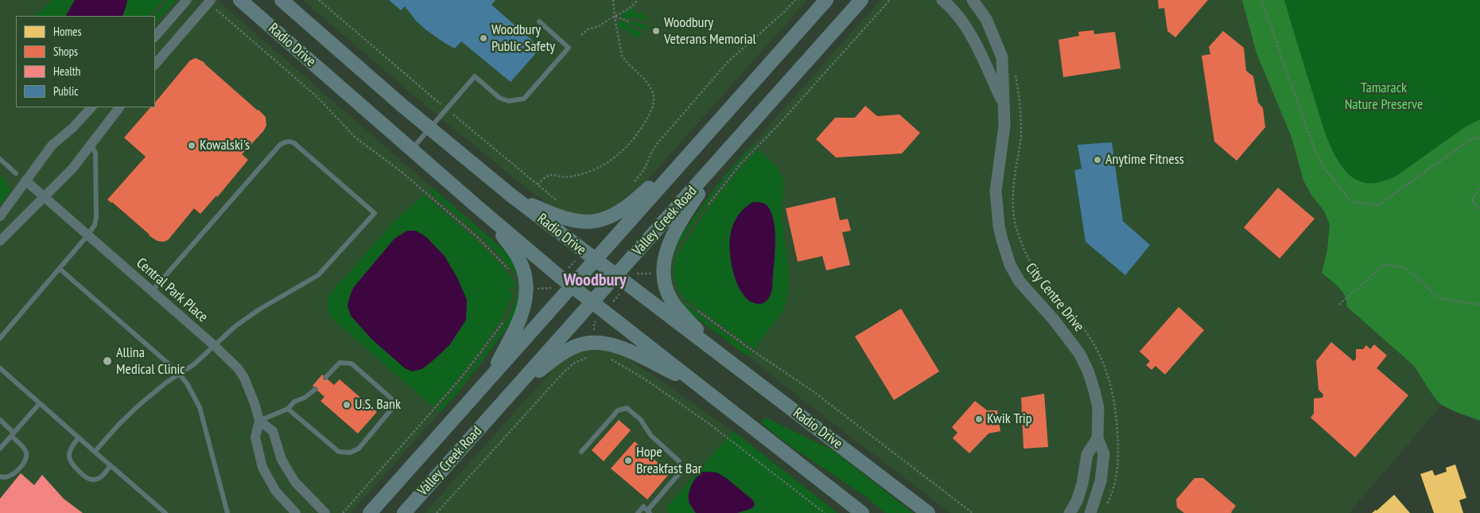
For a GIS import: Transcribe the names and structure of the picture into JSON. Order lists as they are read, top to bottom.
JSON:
{
  "streets": {
    "main road": ["Radio Drive", "Valley Creek Road"],
    "street": ["Central Park Place", "City Centre Drive"]
  },
  "crossings": [
    ["Radio Drive", "Valley Creek Road"]
  ],
  "districts": ["Woodbury"],
  "parks": ["Tamarack Nature Preserve"],
  "places": [
    "Woodbury Veterans Memorial",
    "Woodbury Public Safety",
    "Kowalski's",
    "Anytime Fitness",
    "Allina Medical Clinic",
    "U.S. Bank",
    "Kwik Trip",
    "Hope Breakfast Bar"
  ],
  "legend": [
    "Homes",
    "Shops",
    "Health",
    "Public"
  ]
}
